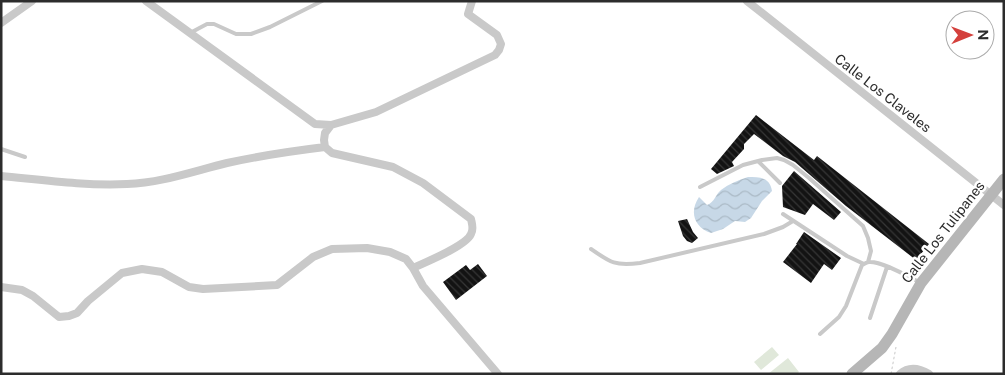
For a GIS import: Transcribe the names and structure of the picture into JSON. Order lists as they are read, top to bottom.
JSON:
{
  "streets": {
    "street": ["Calle Los Claveles", "Calle Los Tulipanes"]
  },
  "crossings": [
    ["Calle Los Claveles", "Calle Los Tulipanes"]
  ],
  "north": "right"
}
